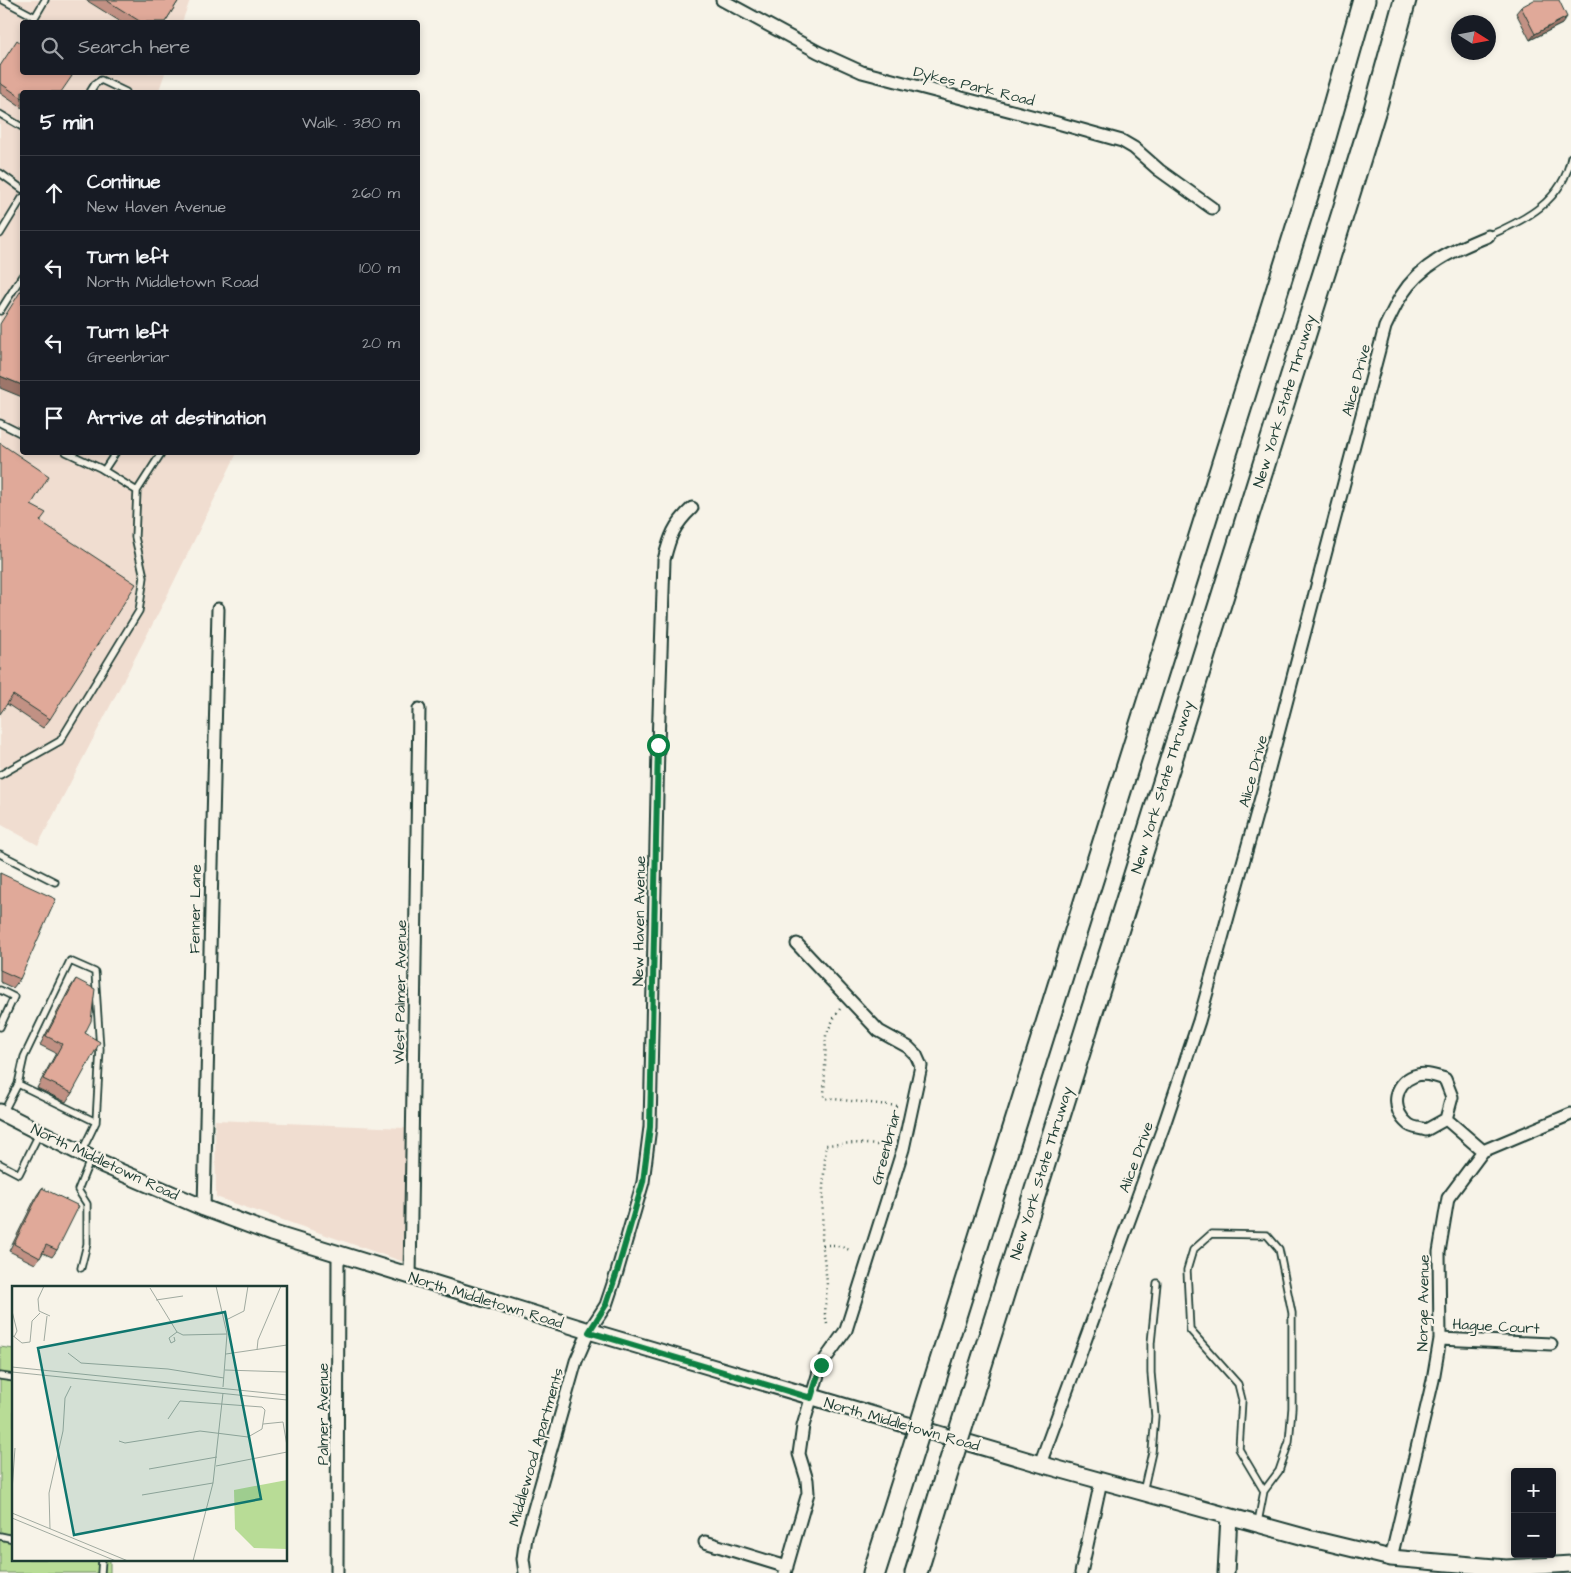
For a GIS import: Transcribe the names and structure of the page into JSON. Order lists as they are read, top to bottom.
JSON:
{
  "streets": {
    "highway": ["New York State Thruway"],
    "street": [
      "Dykes Park Road",
      "Alice Drive",
      "Fenner Lane",
      "New Haven Avenue",
      "West Palmer Avenue",
      "Greenbriar",
      "North Middletown Road",
      "Norge Avenue",
      "Hague Court",
      "Palmer Avenue",
      "Middlewood Apartments"
    ]
  },
  "crossings": [
    ["Alice Drive", "North Middletown Road"],
    ["Fenner Lane", "North Middletown Road"],
    ["New Haven Avenue", "North Middletown Road"],
    ["New Haven Avenue", "Middlewood Apartments"],
    ["West Palmer Avenue", "North Middletown Road"],
    ["Greenbriar", "North Middletown Road"],
    ["North Middletown Road", "Norge Avenue"],
    ["North Middletown Road", "Palmer Avenue"],
    ["North Middletown Road", "Middlewood Apartments"],
    ["Norge Avenue", "Hague Court"]
  ],
  "north": "right",
  "page": {
    "search": "Search here",
    "heading": ["5 min", "Walk · 380 m"],
    "list": [
      ["Continue", "New Haven Avenue", "260 m"],
      ["Turn left", "North Middletown Road", "100 m"],
      ["Turn left", "Greenbriar", "20 m"],
      "Arrive at destination"
    ],
    "map_buttons": ["+", "−"]
  }
}
